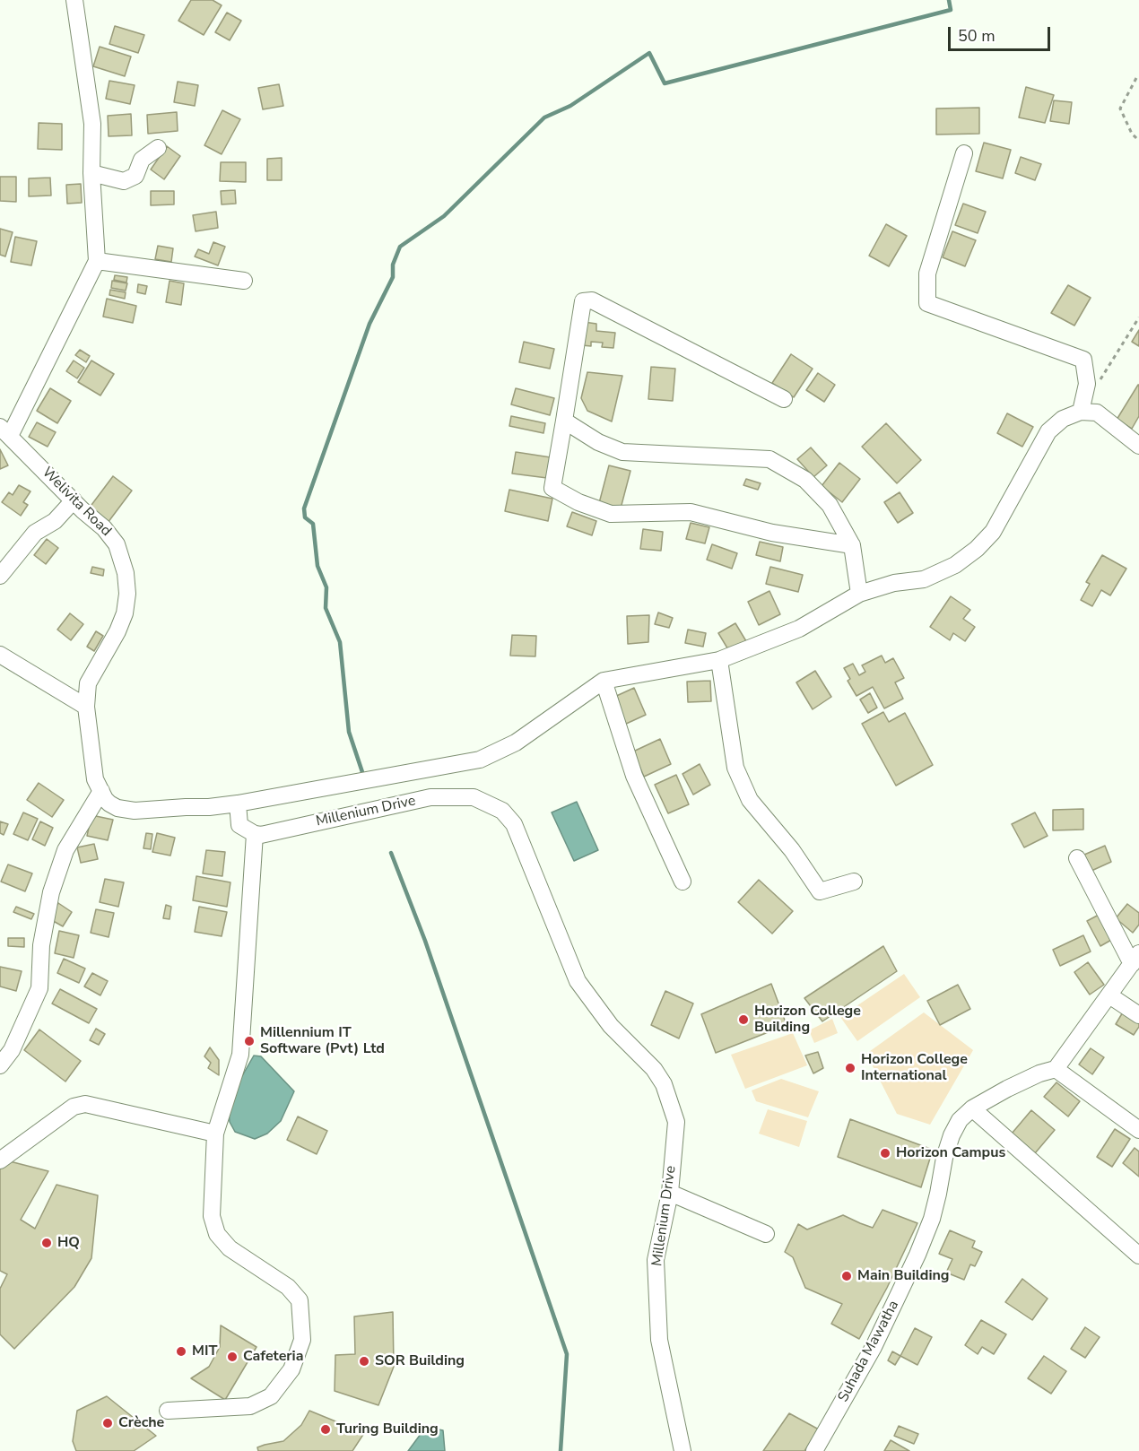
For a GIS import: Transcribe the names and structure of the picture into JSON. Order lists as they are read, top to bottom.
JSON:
{
  "streets": {
    "street": ["Welivita Road", "Millenium Drive", "Suhada Mawatha"]
  },
  "places": [
    "Horizon College Building",
    "Millennium IT Software (Pvt) Ltd",
    "Horizon College International",
    "Horizon Campus",
    "HQ",
    "Main Building",
    "MIT",
    "Cafeteria",
    "SOR Building",
    "Crèche",
    "Turing Building"
  ],
  "scale_bar": "50 m"
}
